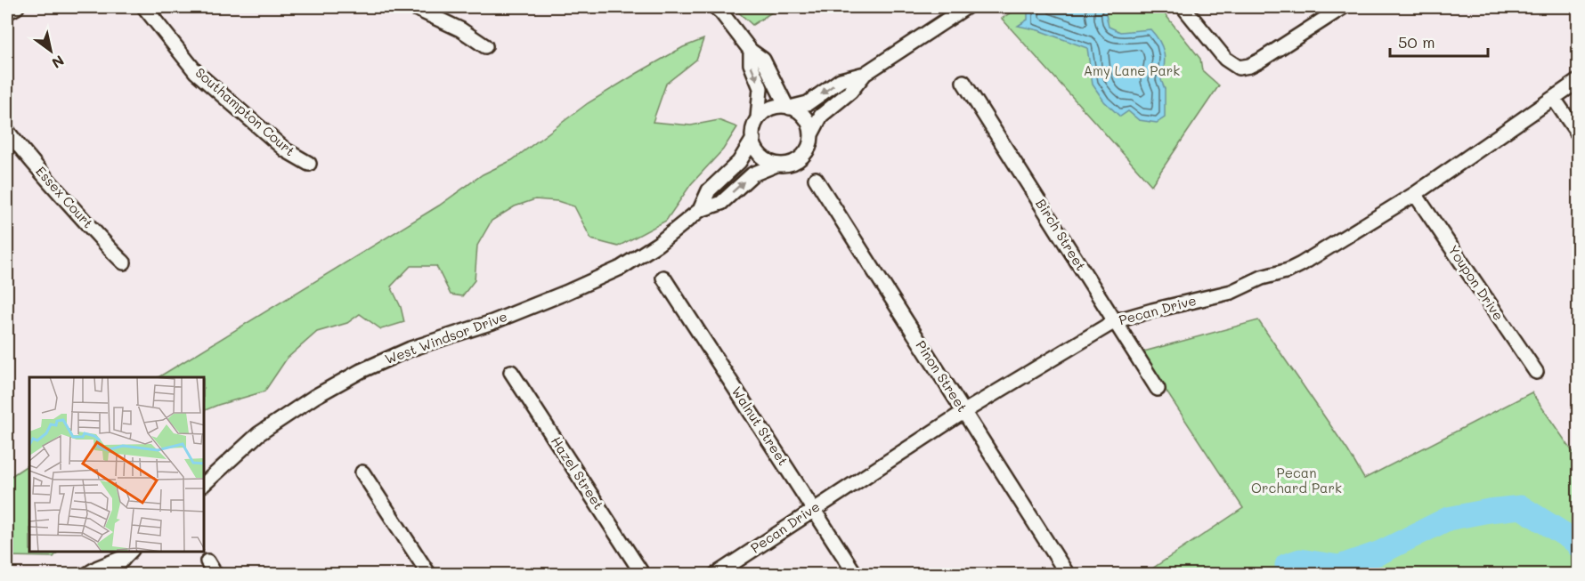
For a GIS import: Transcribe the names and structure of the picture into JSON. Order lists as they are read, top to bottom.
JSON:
{
  "streets": {
    "street": [
      "Southampton Court",
      "Essex Court",
      "Birch Street",
      "Youpon Drive",
      "Pecan Drive",
      "West Windsor Drive",
      "Pinon Street",
      "Walnut Street",
      "Hazel Street"
    ]
  },
  "crossings": [
    ["Birch Street", "Pecan Drive"],
    ["Youpon Drive", "Pecan Drive"],
    ["Pecan Drive", "Pinon Street"],
    ["Pecan Drive", "Walnut Street"]
  ],
  "parks": ["Amy Lane Park", "Pecan Orchard Park"],
  "scale_bar": "50 m",
  "north": "bottom right"
}
